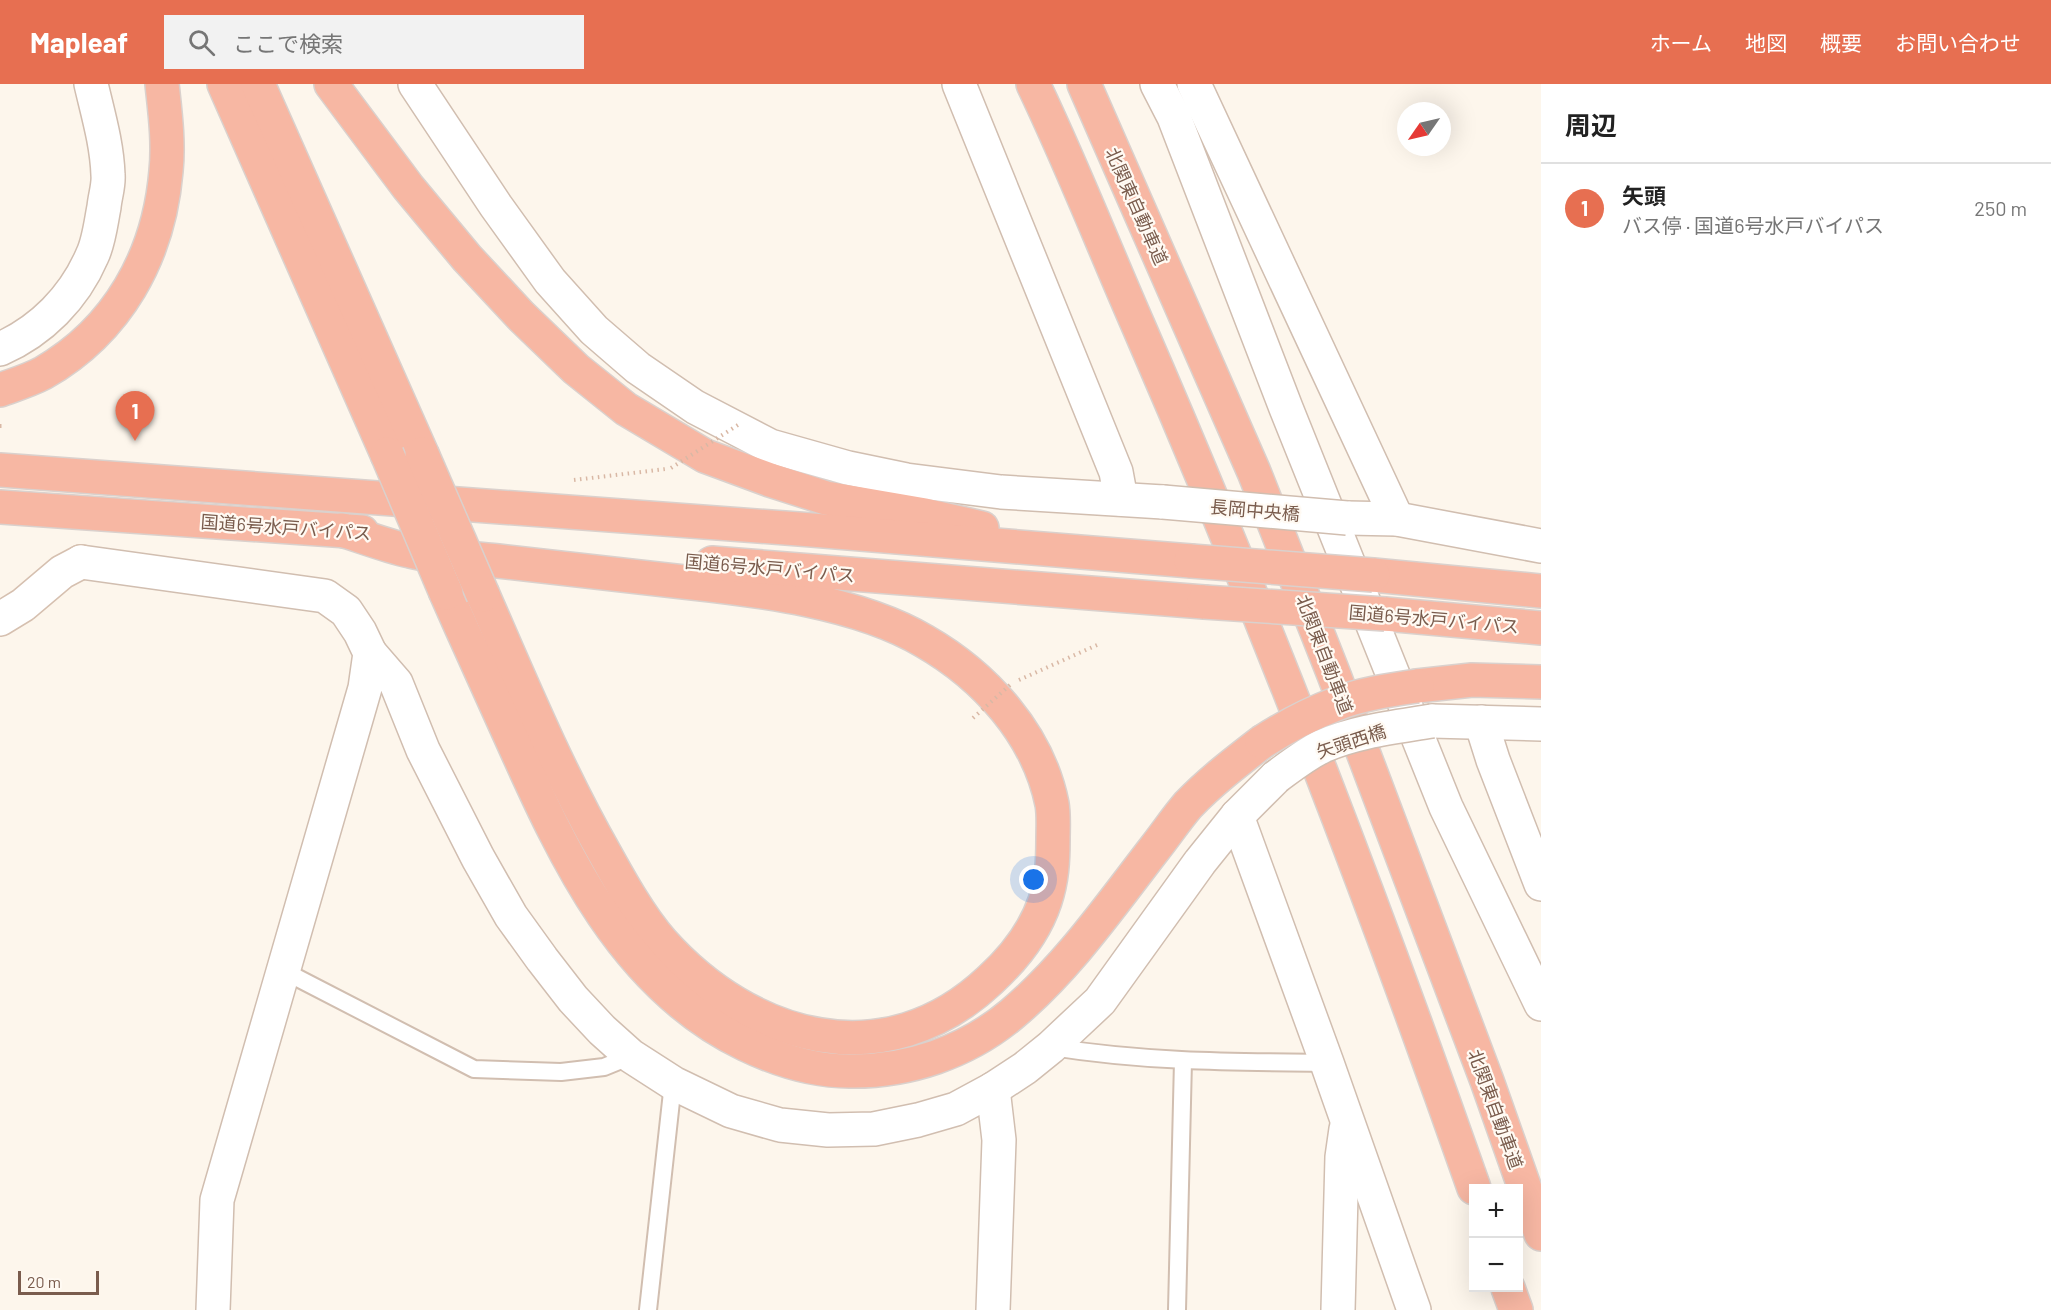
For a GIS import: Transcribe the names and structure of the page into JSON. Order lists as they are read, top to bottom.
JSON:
{
  "streets": {
    "highway": ["北関東自動車道", "国道6号水戸バイパス"],
    "street": ["長岡中央橋", "矢頭西橋"]
  },
  "scale_bar": "20 m",
  "north": "bottom left",
  "page": {
    "header": "Mapleaf",
    "search": "ここで検索",
    "nav": [
      "ホーム",
      "地図",
      "概要",
      "お問い合わせ"
    ],
    "heading": "周辺",
    "list": [
      {
        "mark": "1",
        "name": "矢頭",
        "note": "バス停 · 国道6号水戸バイパス",
        "value": "250 m"
      }
    ],
    "pins": "1",
    "map_buttons": ["+", "−"],
    "scale": "20 m"
  }
}
